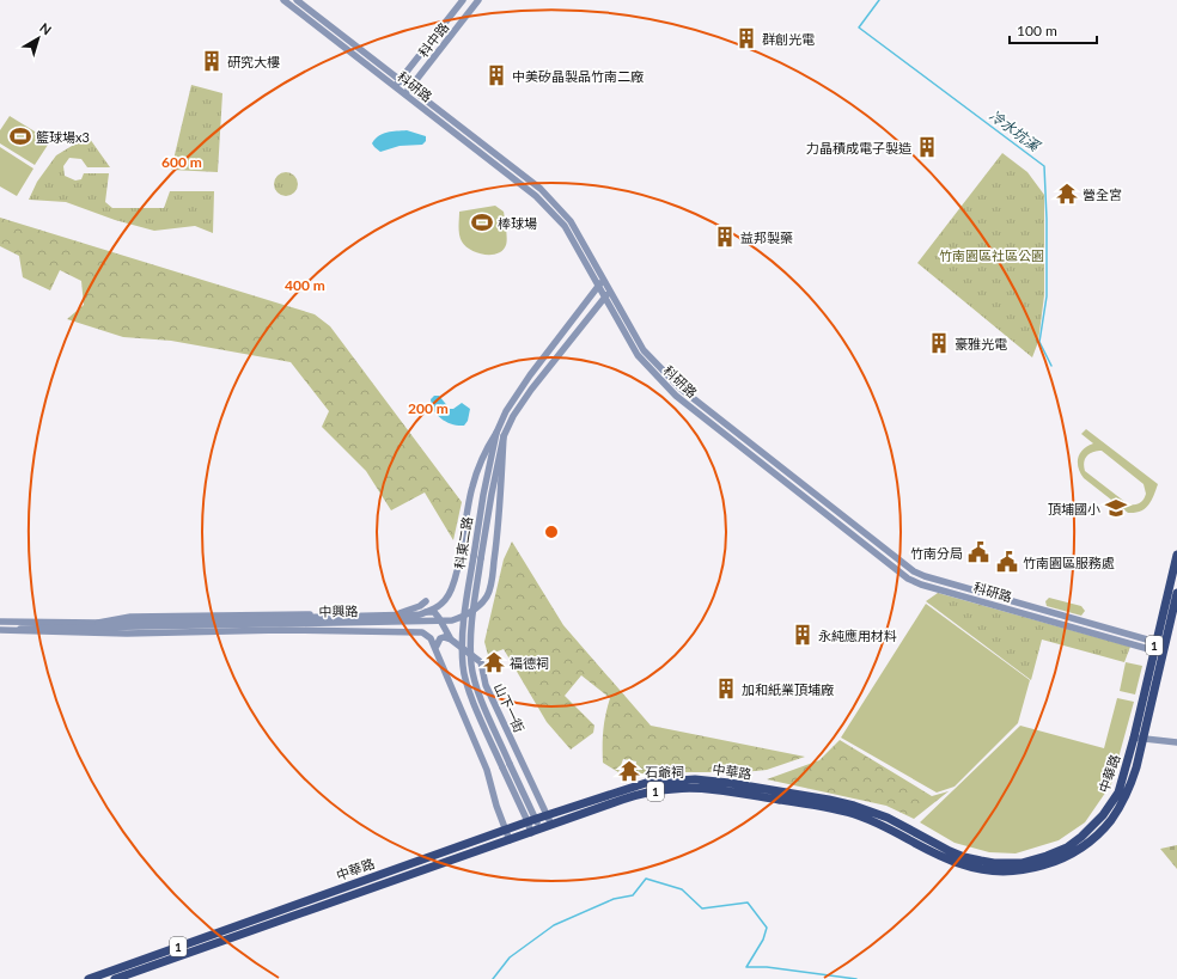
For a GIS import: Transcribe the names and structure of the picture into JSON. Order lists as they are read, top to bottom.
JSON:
{
  "streets": {
    "main road": ["1", "中華路"],
    "street": [
      "科中路",
      "科研路",
      "科東二路",
      "中興路",
      "山下一街"
    ]
  },
  "crossings": [
    ["科中路", "科研路"],
    ["科研路", "科東二路"],
    ["科研路", "中華路"],
    ["科東二路", "中興路"],
    ["科東二路", "中華路"],
    ["中興路", "山下一街"],
    ["中興路", "中華路"],
    ["山下一街", "中華路"]
  ],
  "water": ["冷水坑溪"],
  "parks": ["竹南園區社區公園"],
  "places": {
    "building": [
      "群創光電",
      "研究大樓",
      "中美矽晶製品竹南二廠",
      "力晶積成電子製造",
      "益邦製藥",
      "豪雅光電",
      "永純應用材料",
      "加和紙業頂埔廠"
    ],
    "sports": ["籃球場x3", "棒球場"],
    "temple": ["營全宮", "福德祠", "石爺祠"],
    "school or university": ["頂埔國小"],
    "public building": ["竹南分局", "竹南園區服務處"]
  },
  "scale_bar": "100 m",
  "north": "top right",
  "rings": ["600 m", "400 m", "200 m"]
}
